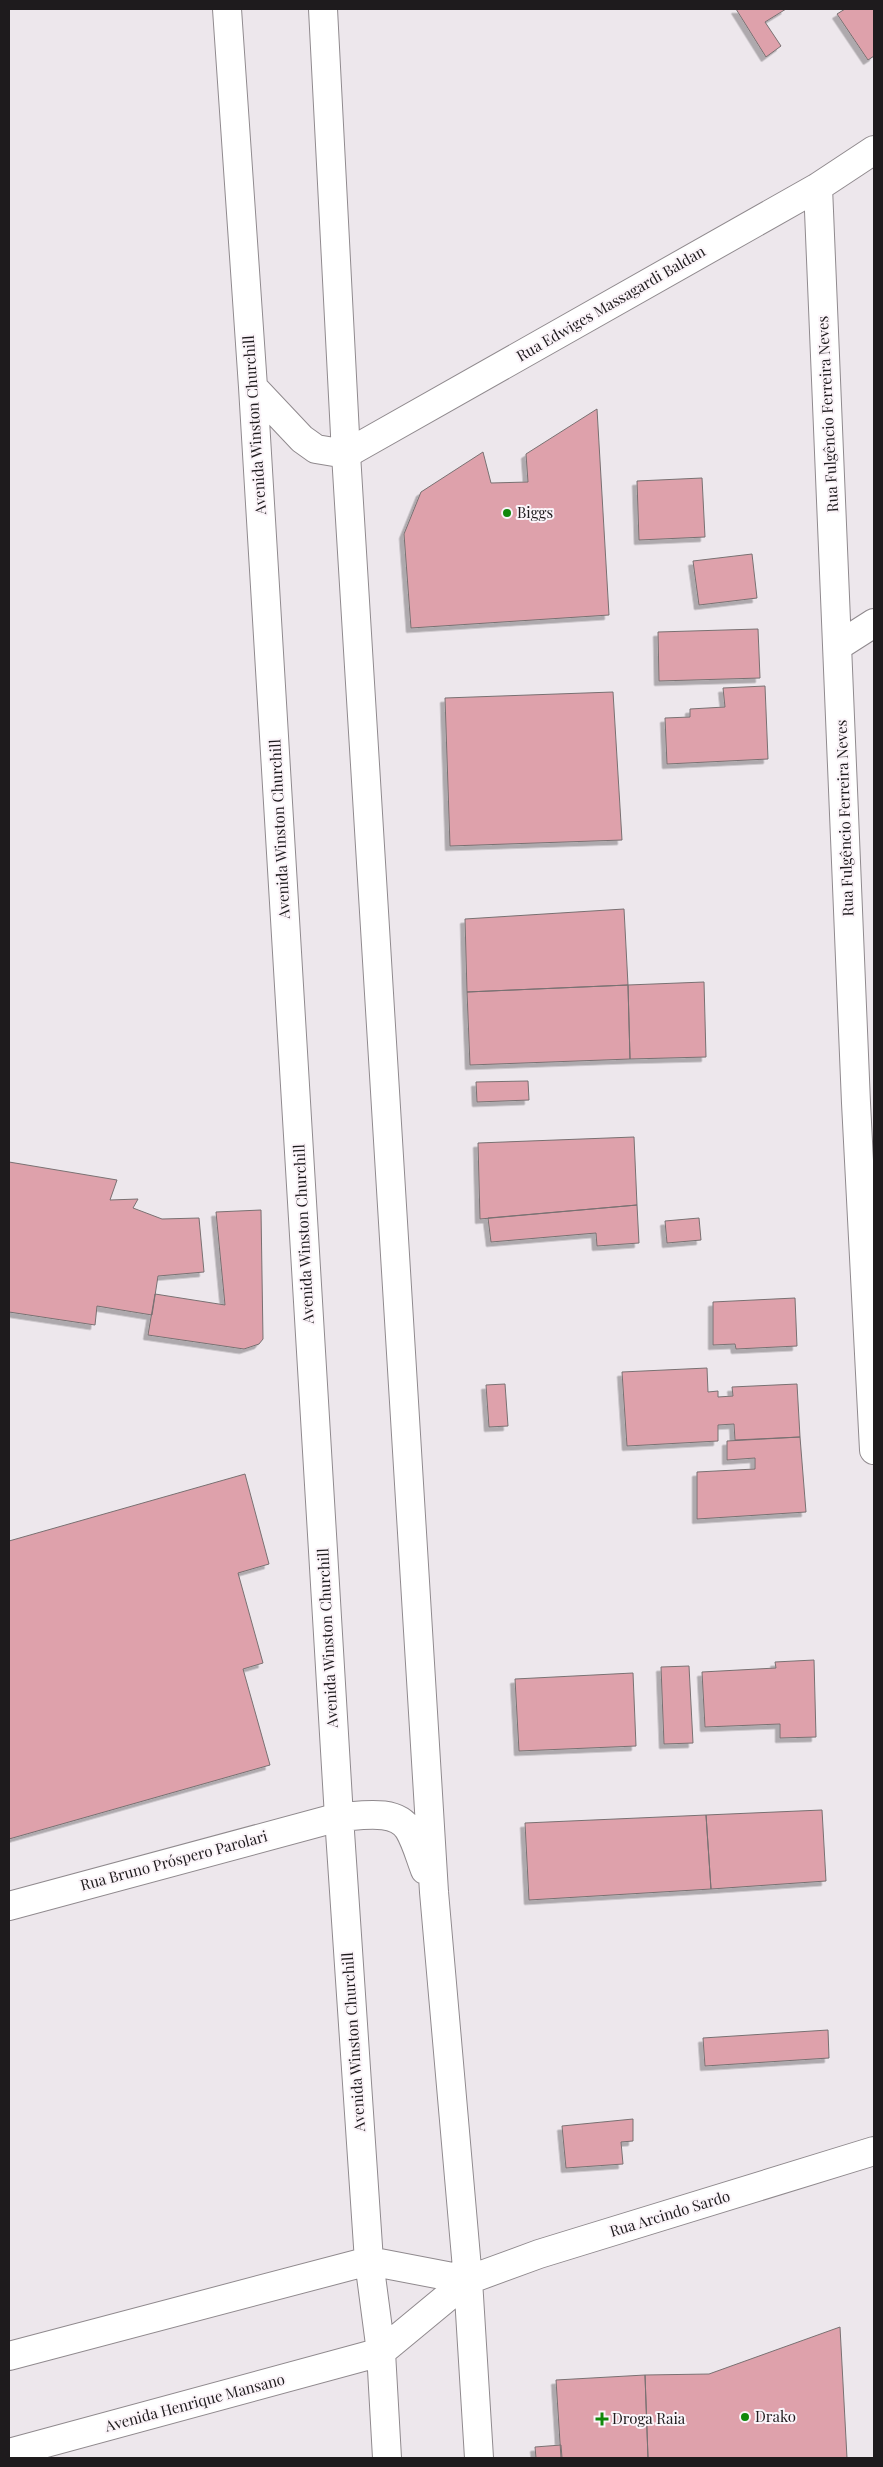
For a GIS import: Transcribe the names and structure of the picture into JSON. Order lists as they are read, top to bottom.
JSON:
{
  "streets": {
    "main road": [
      "Rua Edwiges Massagardi Baldan",
      "Rua Fulgêncio Ferreira Neves",
      "Avenida Winston Churchill",
      "Rua Bruno Próspero Parolari",
      "Rua Arcindo Sardo",
      "Avenida Henrique Mansano"
    ]
  },
  "crossings": [
    ["Rua Edwiges Massagardi Baldan", "Rua Fulgêncio Ferreira Neves"],
    ["Avenida Winston Churchill", "Rua Bruno Próspero Parolari"],
    ["Avenida Winston Churchill", "Avenida Henrique Mansano"]
  ],
  "places": {
    "other": ["Biggs", "Drako"],
    "health": ["Droga Raia"]
  }
}
